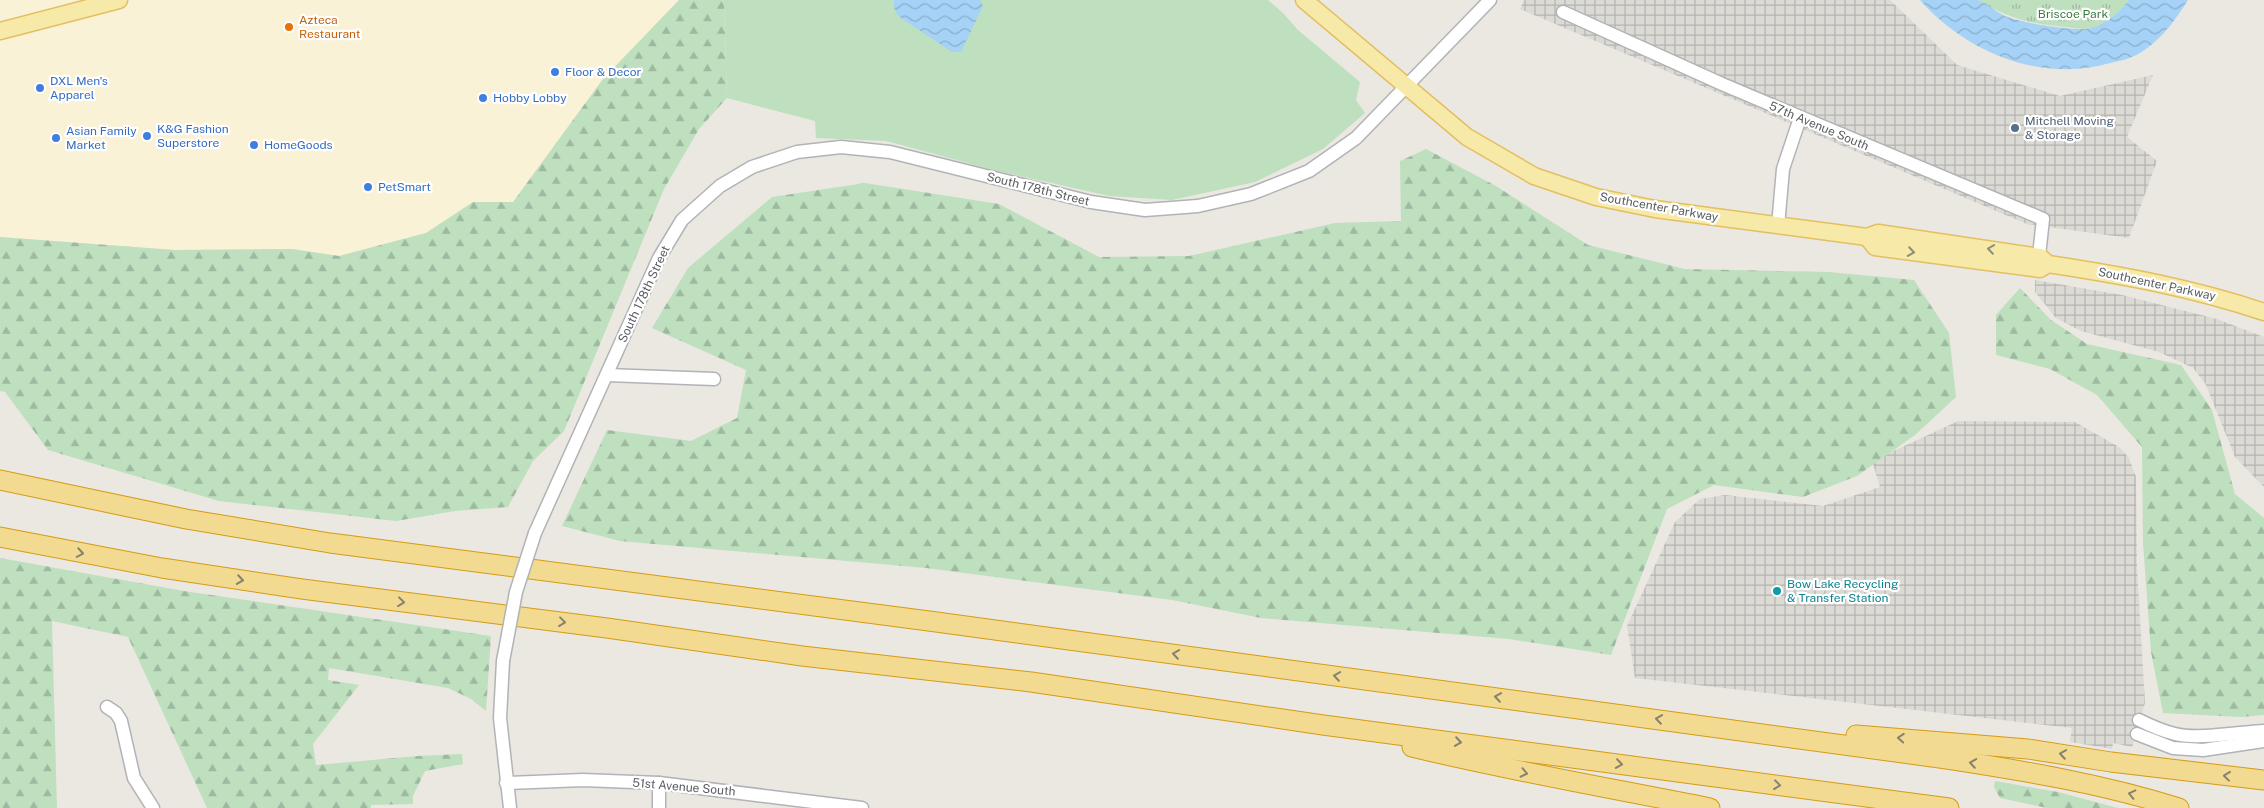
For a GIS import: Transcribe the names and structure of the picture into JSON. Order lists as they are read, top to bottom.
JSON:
{
  "streets": {
    "main road": ["Southcenter Parkway"],
    "street": ["57th Avenue South", "South 178th Street", "51st Avenue South"]
  },
  "crossings": [
    ["57th Avenue South", "Southcenter Parkway"],
    ["South 178th Street", "Southcenter Parkway"],
    ["South 178th Street", "51st Avenue South"]
  ],
  "parks": ["Briscoe Park"],
  "places": [
    "Azteca Restaurant",
    "Floor & Decor",
    "DXL Men's Apparel",
    "Hobby Lobby",
    "Mitchell Moving & Storage",
    "K&G Fashion Superstore",
    "Asian Family Market",
    "HomeGoods",
    "PetSmart",
    "Bow Lake Recycling & Transfer Station"
  ]
}
